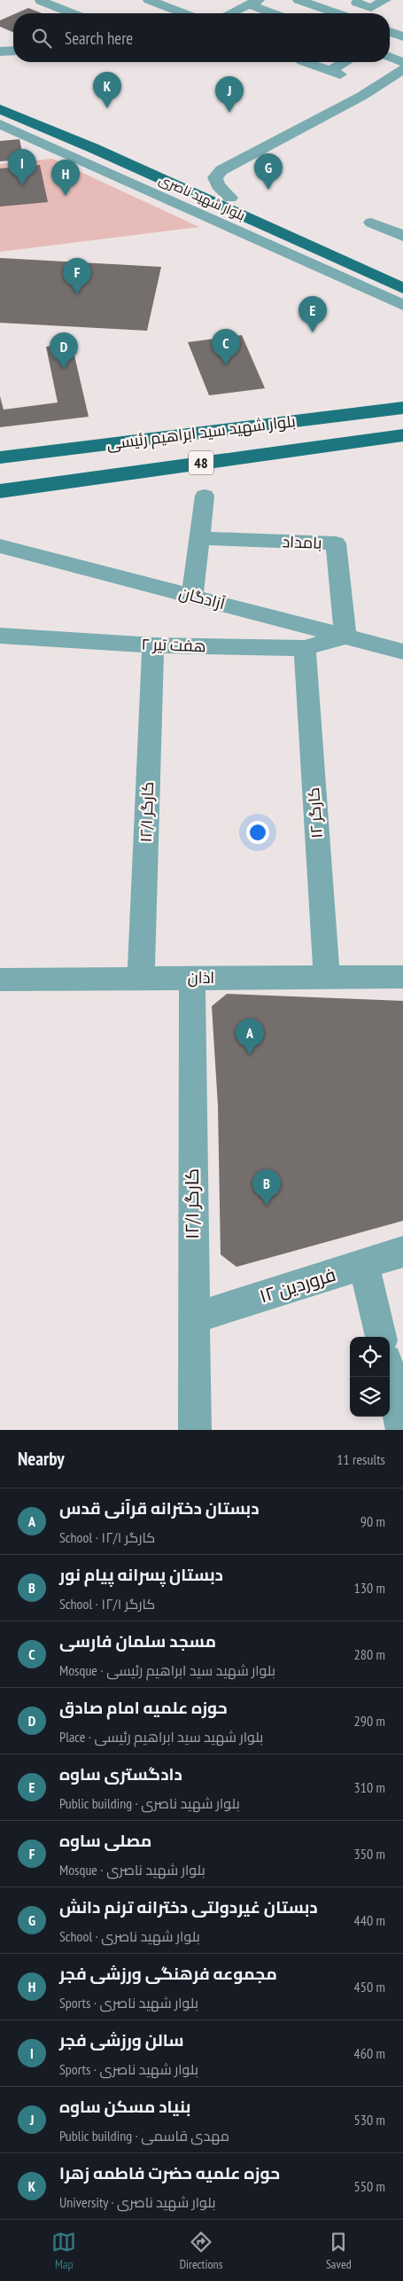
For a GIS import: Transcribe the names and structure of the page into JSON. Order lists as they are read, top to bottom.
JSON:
{
  "streets": {
    "main road": ["بلوار شهید ناصری", "بلوار شهید سید ابراهیم رئیسی", "48"],
    "street": [
      "بامداد",
      "آزادگان",
      "هفت تیر ۲",
      "کارگر ۱۲/۱",
      "کارگر ۱۲",
      "اذان",
      "۱۲ فروردین"
    ]
  },
  "crossings": [
    ["بامداد", "آزادگان"],
    ["بامداد", "هفت تیر ۲"],
    ["آزادگان", "هفت تیر ۲"],
    ["هفت تیر ۲", "کارگر ۱۲/۱"],
    ["هفت تیر ۲", "کارگر ۱۲"],
    ["کارگر ۱۲/۱", "اذان"],
    ["کارگر ۱۲/۱", "۱۲ فروردین"],
    ["کارگر ۱۲", "اذان"]
  ],
  "page": {
    "search": "Search here",
    "pins": [
      "K",
      "J",
      "I",
      "G",
      "H",
      "F",
      "E",
      "C",
      "D",
      "A",
      "B"
    ],
    "heading": ["Nearby", "11 results"],
    "list": [
      {
        "mark": "A",
        "name": "دبستان دخترانه قرآنی قدس",
        "note": "School · کارگر ۱۲/۱",
        "value": "90 m"
      },
      {
        "mark": "B",
        "name": "دبستان پسرانه پیام نور",
        "note": "School · کارگر ۱۲/۱",
        "value": "130 m"
      },
      {
        "mark": "C",
        "name": "مسجد سلمان فارسی",
        "note": "Mosque · بلوار شهید سید ابراهیم رئیسی",
        "value": "280 m"
      },
      {
        "mark": "D",
        "name": "حوزه علمیه امام صادق",
        "note": "Place · بلوار شهید سید ابراهیم رئیسی",
        "value": "290 m"
      },
      {
        "mark": "E",
        "name": "دادگستری ساوه",
        "note": "Public building · بلوار شهید ناصری",
        "value": "310 m"
      },
      {
        "mark": "F",
        "name": "مصلی ساوه",
        "note": "Mosque · بلوار شهید ناصری",
        "value": "350 m"
      },
      {
        "mark": "G",
        "name": "دبستان غیردولتی دخترانه ترنم دانش",
        "note": "School · بلوار شهید ناصری",
        "value": "440 m"
      },
      {
        "mark": "H",
        "name": "مجموعه فرهنگی ورزشی فجر",
        "note": "Sports · بلوار شهید ناصری",
        "value": "450 m"
      },
      {
        "mark": "I",
        "name": "سالن ورزشی فجر",
        "note": "Sports · بلوار شهید ناصری",
        "value": "460 m"
      },
      {
        "mark": "J",
        "name": "بنیاد مسکن ساوه",
        "note": "Public building · مهدی قاسمی",
        "value": "530 m"
      },
      {
        "mark": "K",
        "name": "حوزه علمیه حضرت فاطمه زهرا",
        "note": "University · بلوار شهید ناصری",
        "value": "550 m"
      }
    ],
    "nav": ["Map", "Directions", "Saved"]
  }
}
